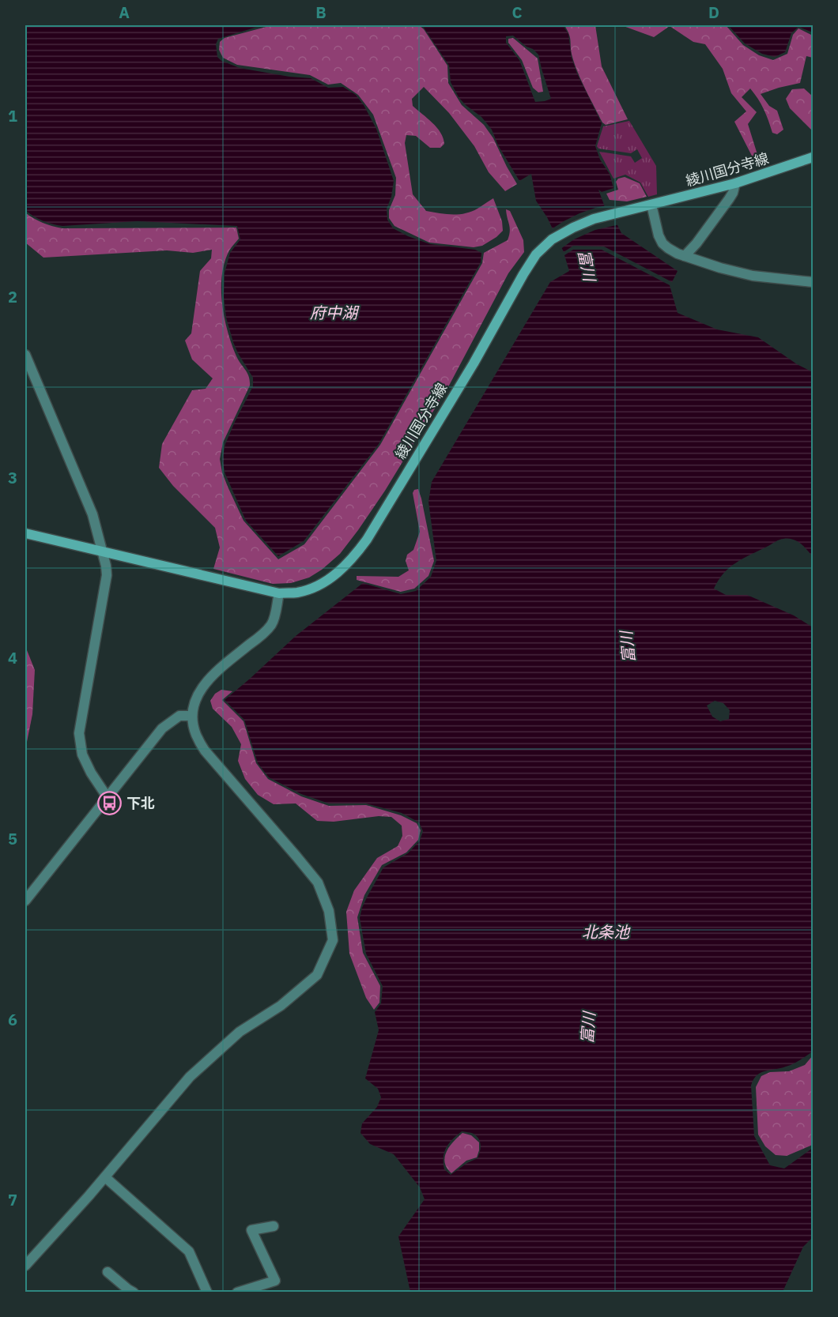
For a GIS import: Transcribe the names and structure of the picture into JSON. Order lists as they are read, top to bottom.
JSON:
{
  "streets": {
    "main road": ["綾川国分寺線"]
  },
  "water": ["富川", "府中湖", "北条池"],
  "places": {
    "bus stop": ["下北"]
  },
  "grid": {
    "columns": [
      "A",
      "B",
      "C",
      "D"
    ],
    "rows": [
      "1",
      "2",
      "3",
      "4",
      "5",
      "6",
      "7"
    ]
  }
}
